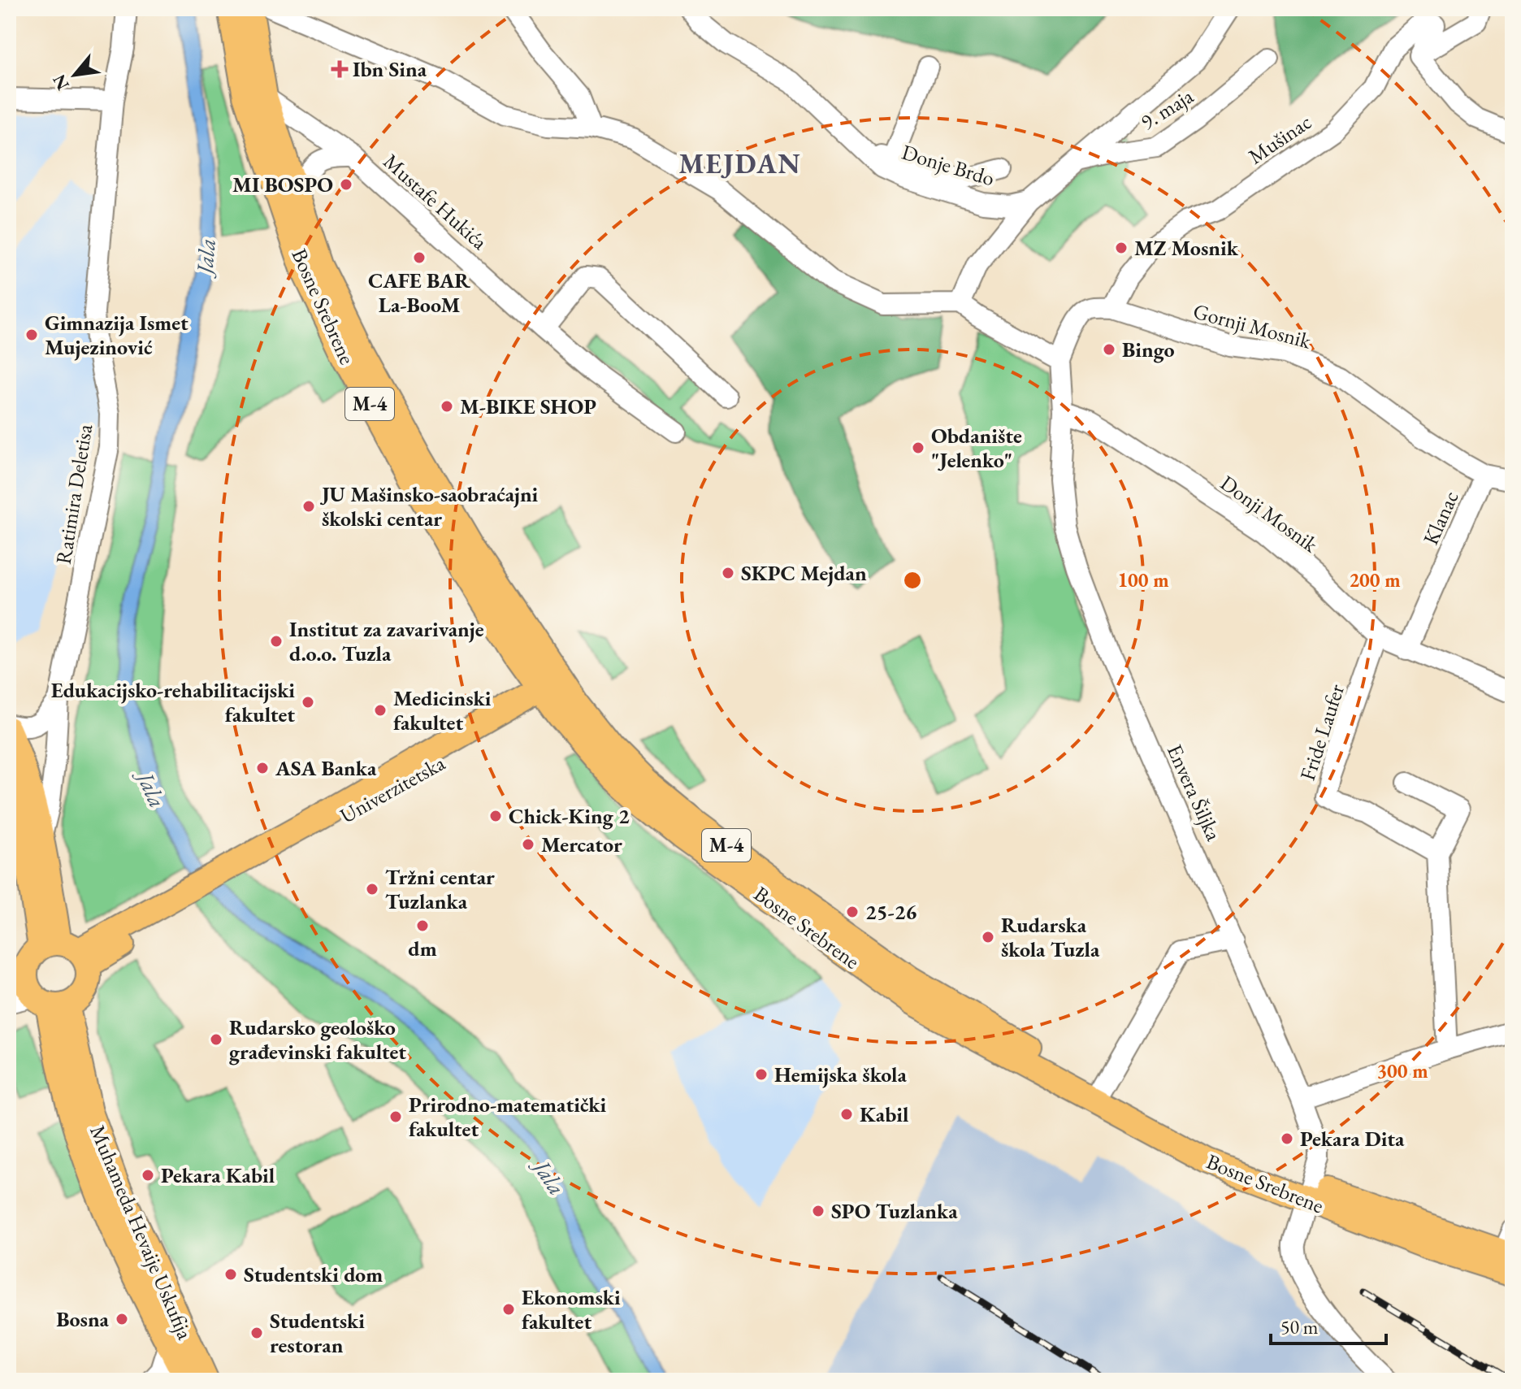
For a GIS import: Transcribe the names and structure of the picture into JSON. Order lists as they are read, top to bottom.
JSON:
{
  "streets": {
    "main road": [
      "Bosne Srebrene",
      "M-4",
      "Univerzitetska",
      "Muhameda Hevaije Uskufija"
    ],
    "street": [
      "9. maja",
      "Mušinac",
      "Donje Brdo",
      "Mustafe Hukića",
      "Gornji Mosnik",
      "Ratimira Deletisa",
      "Donji Mosnik",
      "Klanac",
      "Fride Laufer",
      "Envera Šiljka"
    ]
  },
  "crossings": [
    ["9. maja", "Donje Brdo"],
    ["Mušinac", "Gornji Mosnik"],
    ["Mustafe Hukića", "Bosne Srebrene"],
    ["Bosne Srebrene", "M-4"],
    ["Bosne Srebrene", "Univerzitetska"],
    ["Bosne Srebrene", "Envera Šiljka"],
    ["Gornji Mosnik", "Klanac"],
    ["Donji Mosnik", "Klanac"],
    ["Donji Mosnik", "Fride Laufer"],
    ["Donji Mosnik", "Envera Šiljka"]
  ],
  "districts": ["MEJDAN"],
  "water": ["Jala"],
  "places": {
    "health": ["Ibn Sina"],
    "other": [
      "MI BOSPO",
      "MZ Mosnik",
      "CAFE BAR La-BooM",
      "Gimnazija Ismet Mujezinović",
      "Bingo",
      "M-BIKE SHOP",
      "Obdanište \"Jelenko\"",
      "JU Mašinsko-saobraćajni školski centar",
      "SKPC Mejdan",
      "Institut za zavarivanje d.o.o. Tuzla",
      "Edukacijsko-rehabilitacijski fakultet",
      "Medicinski fakultet",
      "ASA Banka",
      "Chick-King 2",
      "Mercator",
      "Tržni centar Tuzlanka",
      "25-26",
      "dm",
      "Rudarska škola Tuzla",
      "Rudarsko geološko građevinski fakultet",
      "Hemijska škola",
      "Kabil",
      "Prirodno-matematički fakultet",
      "Pekara Dita",
      "Pekara Kabil",
      "SPO Tuzlanka",
      "Studentski dom",
      "Ekonomski fakultet",
      "Bosna",
      "Studentski restoran"
    ]
  },
  "scale_bar": "50 m",
  "north": "bottom left",
  "rings": ["100 m", "200 m", "300 m"]
}
